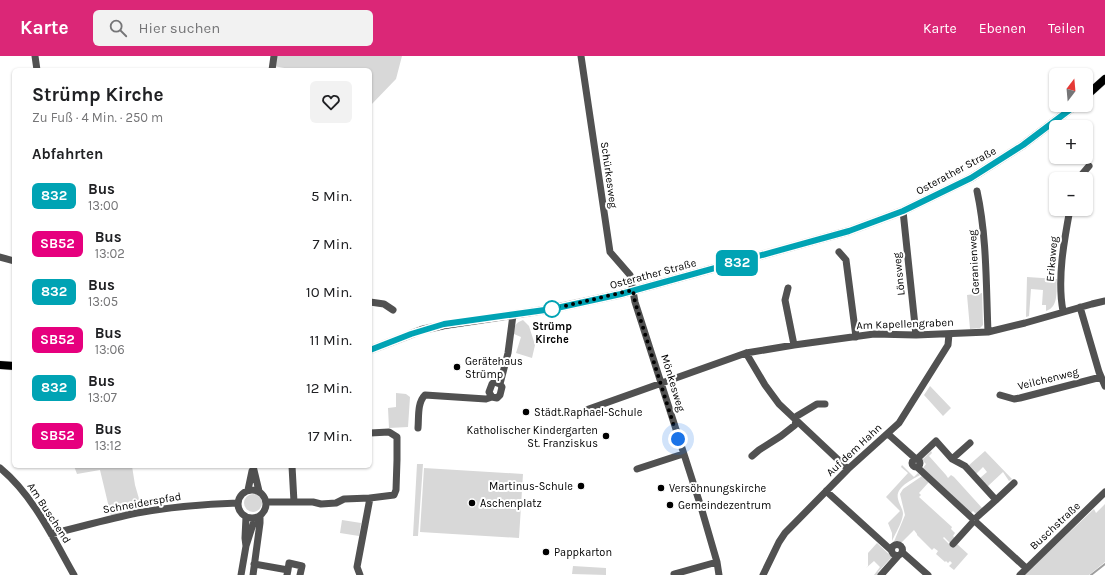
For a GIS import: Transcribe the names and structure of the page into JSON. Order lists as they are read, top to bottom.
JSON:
{
  "streets": {
    "main road": ["Osterather Straße"],
    "street": [
      "Schürkesweg",
      "Erikaweg",
      "Geranienweg",
      "Lönsweg",
      "Am Kapellengraben",
      "Veilchenweg",
      "Mönkesweg",
      "Auf dem Hahn",
      "Schneiderspfad",
      "Am Buschend",
      "Buschstraße"
    ]
  },
  "crossings": [
    ["Osterather Straße", "Schürkesweg"],
    ["Osterather Straße", "Lönsweg"],
    ["Osterather Straße", "Mönkesweg"],
    ["Schürkesweg", "Mönkesweg"],
    ["Erikaweg", "Am Kapellengraben"],
    ["Geranienweg", "Am Kapellengraben"],
    ["Lönsweg", "Am Kapellengraben"],
    ["Am Kapellengraben", "Mönkesweg"],
    ["Am Kapellengraben", "Auf dem Hahn"],
    ["Schneiderspfad", "Am Buschend"]
  ],
  "places": [
    "Strümp Kirche",
    "Gerätehaus Strümp",
    "Städt.Raphael-Schule",
    "Katholischer Kindergarten St. Franziskus",
    "Martinus-Schule",
    "Versöhnungskirche",
    "Aschenplatz",
    "Gemeindezentrum",
    "Pappkarton"
  ],
  "lines": ["bus line 832"],
  "north": "top",
  "page": {
    "header": "Karte",
    "search": "Hier suchen",
    "nav": ["Karte", "Ebenen", "Teilen"],
    "on_map": "832",
    "map_buttons": ["+", "−"],
    "heading": [
      ["Strümp Kirche", "Zu Fuß · 4 Min. · 250 m"],
      "Abfahrten"
    ],
    "list": [
      {
        "mark": "832",
        "name": "Bus",
        "note": "13:00",
        "value": "5 Min."
      },
      {
        "mark": "SB52",
        "name": "Bus",
        "note": "13:02",
        "value": "7 Min."
      },
      {
        "mark": "832",
        "name": "Bus",
        "note": "13:05",
        "value": "10 Min."
      },
      {
        "mark": "SB52",
        "name": "Bus",
        "note": "13:06",
        "value": "11 Min."
      },
      {
        "mark": "832",
        "name": "Bus",
        "note": "13:07",
        "value": "12 Min."
      },
      {
        "mark": "SB52",
        "name": "Bus",
        "note": "13:12",
        "value": "17 Min."
      }
    ]
  }
}
